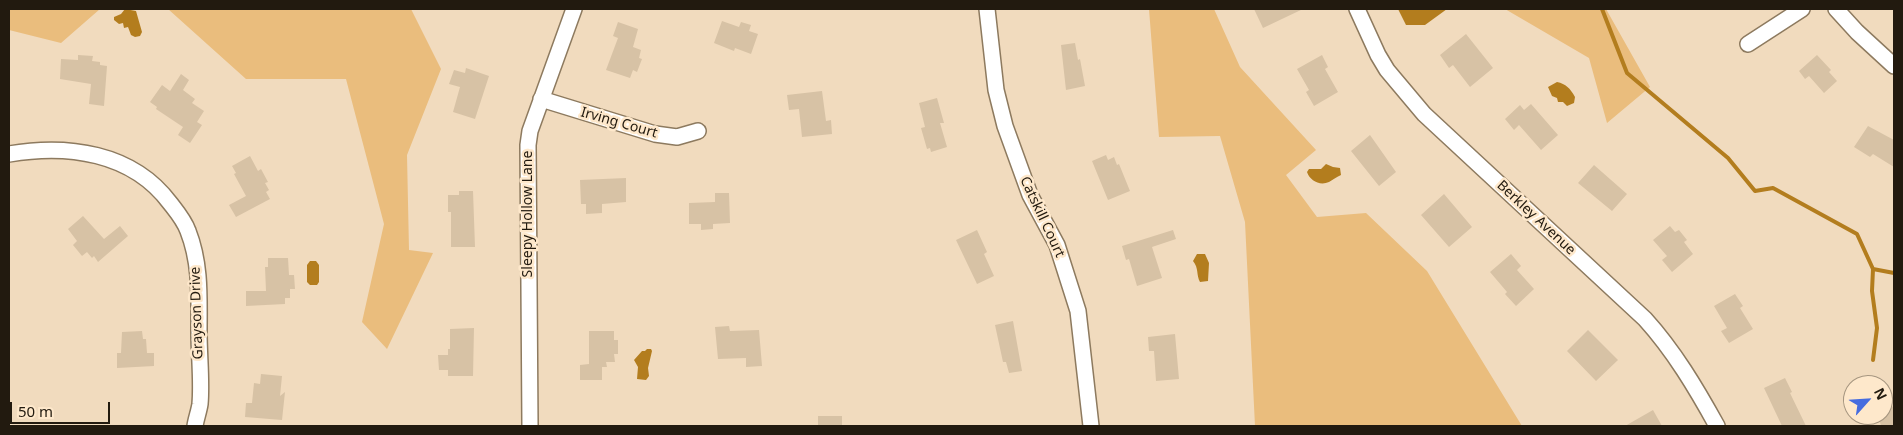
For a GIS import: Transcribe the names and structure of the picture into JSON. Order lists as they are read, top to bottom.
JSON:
{
  "streets": {
    "street": [
      "Irving Court",
      "Sleepy Hollow Lane",
      "Catskill Court",
      "Berkley Avenue",
      "Grayson Drive"
    ]
  },
  "crossings": [
    ["Irving Court", "Sleepy Hollow Lane"]
  ],
  "scale_bar": "50 m",
  "north": "top right"
}
